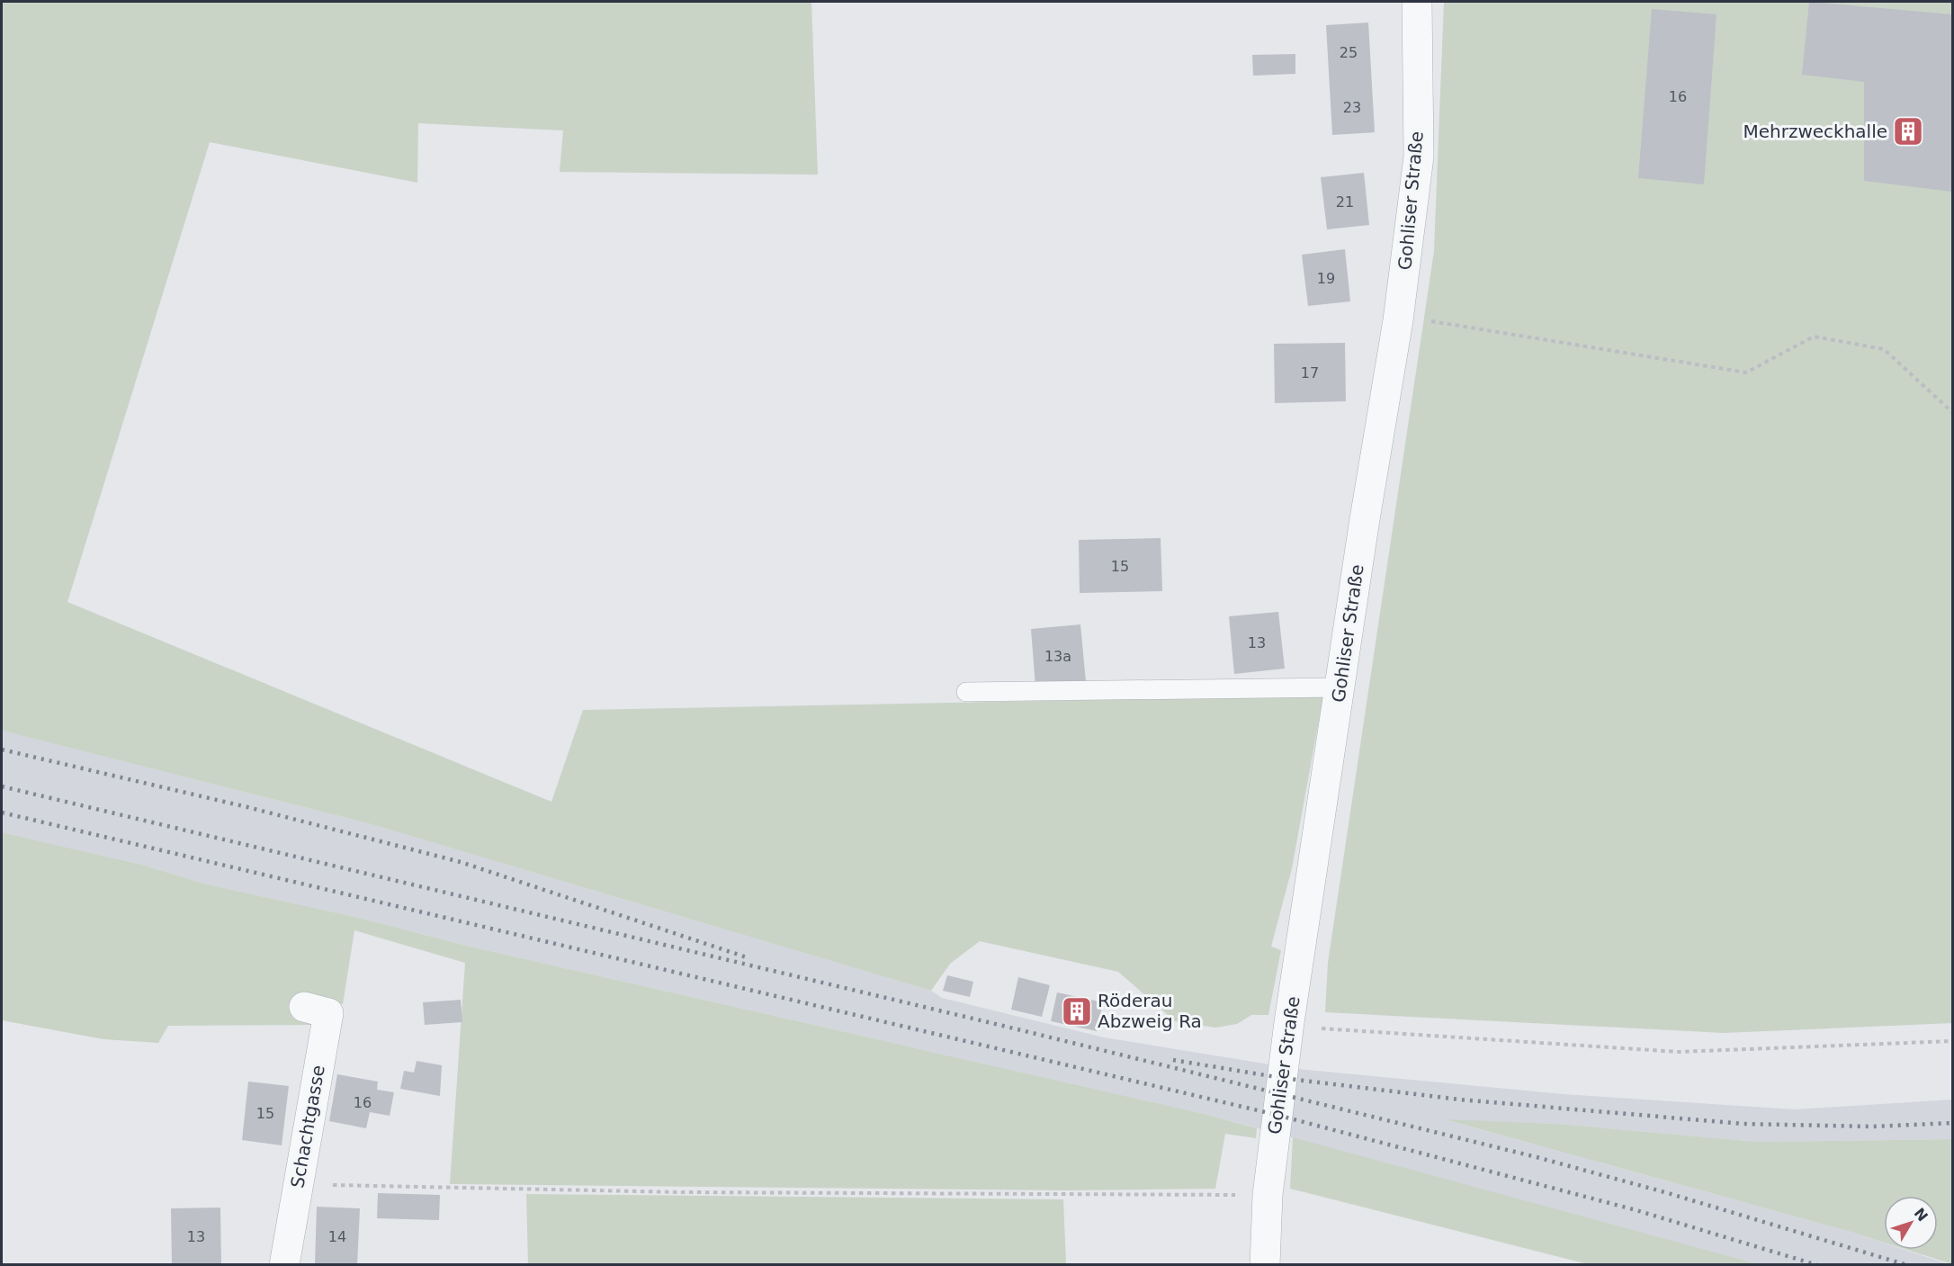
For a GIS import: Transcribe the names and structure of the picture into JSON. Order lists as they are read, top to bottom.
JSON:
{
  "streets": {
    "street": ["Gohliser Straße", "Schachtgasse"]
  },
  "places": {
    "building": ["Mehrzweckhalle", "Röderau Abzweig Ra"]
  },
  "house_numbers": [
    "25",
    "16",
    "23",
    "21",
    "19",
    "17",
    "15",
    "13",
    "13a",
    "16",
    "15",
    "13",
    "14"
  ],
  "north": "top right"
}
